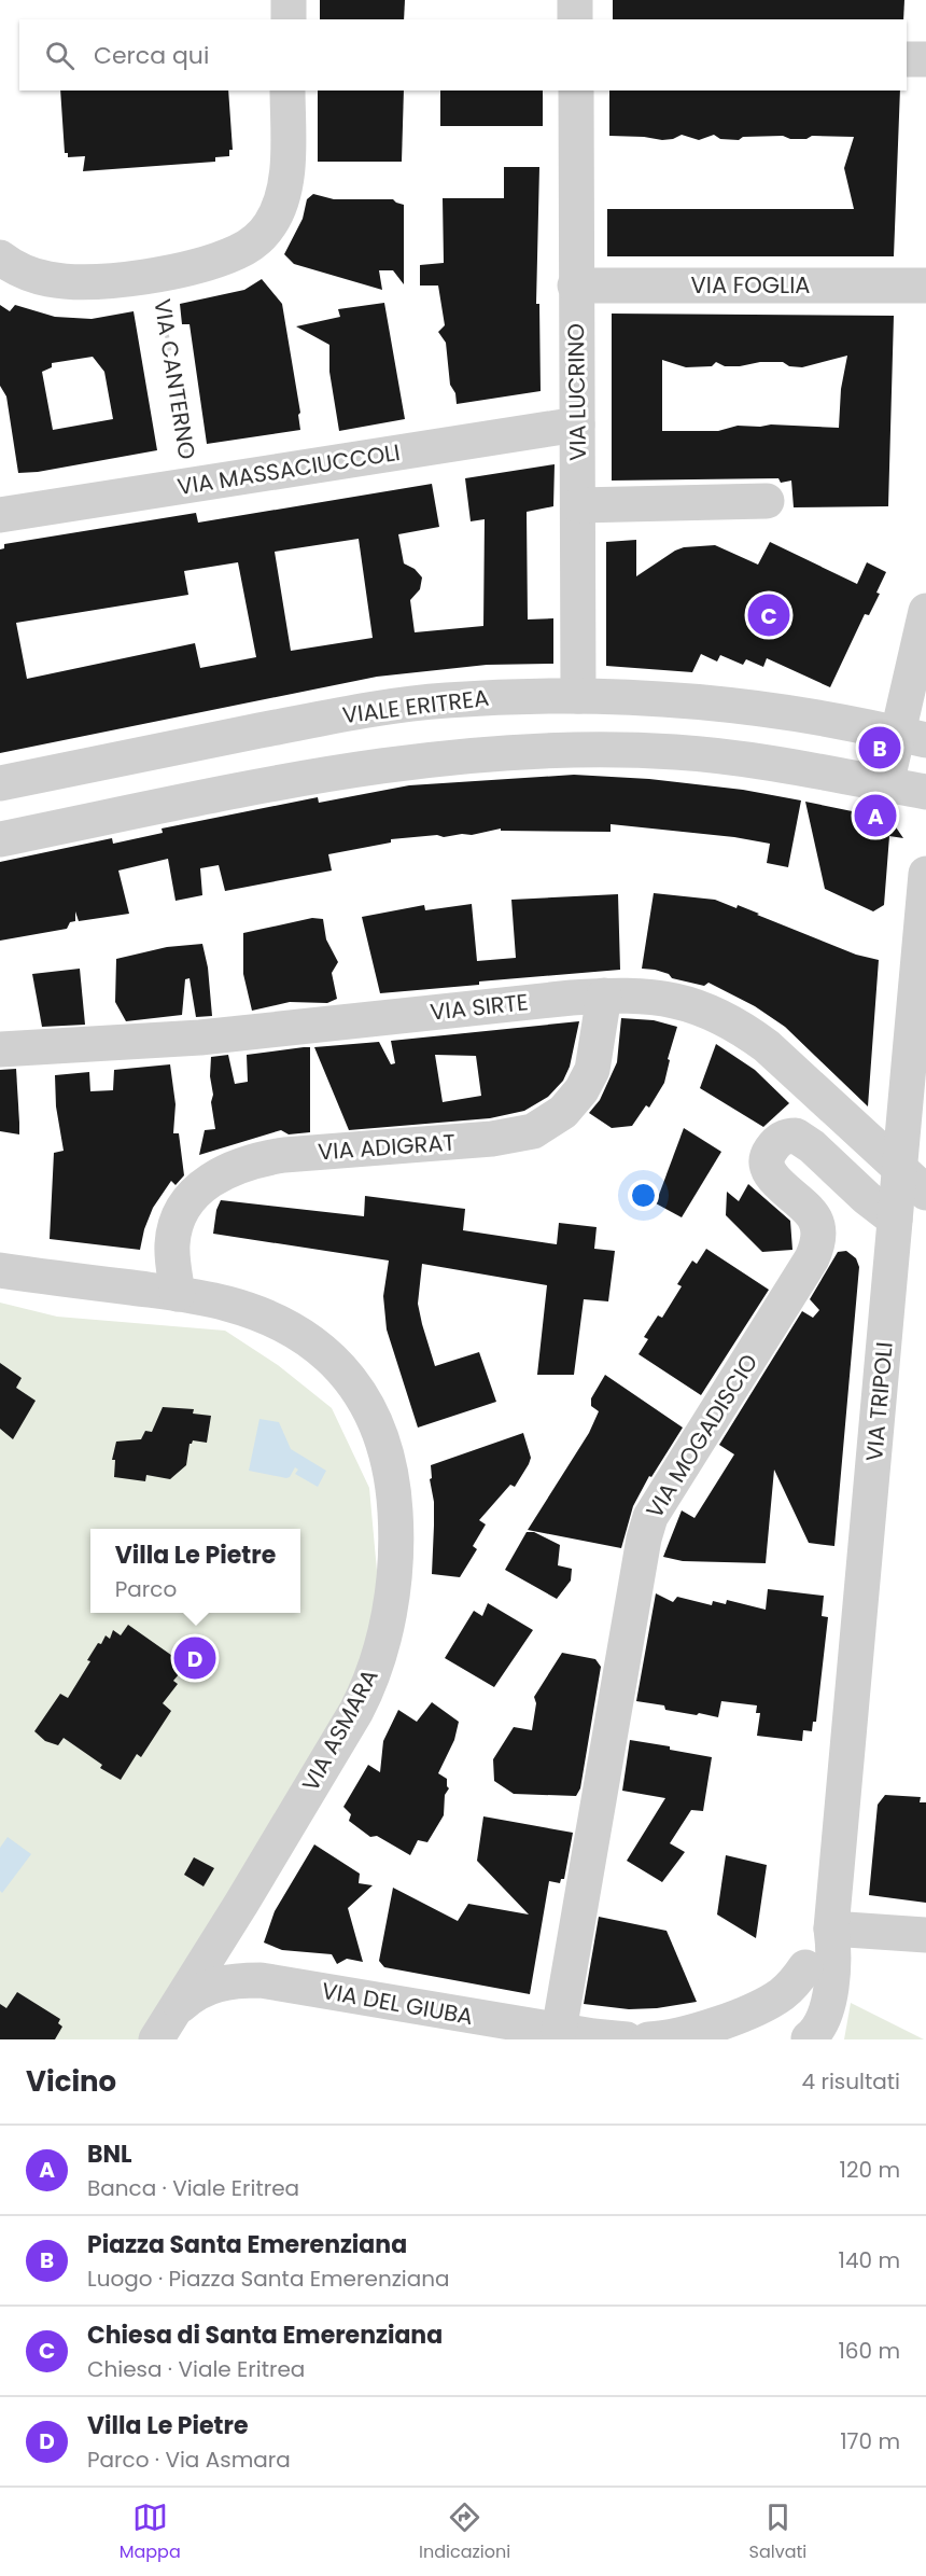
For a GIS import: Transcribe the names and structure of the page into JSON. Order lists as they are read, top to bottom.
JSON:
{
  "streets": {
    "street": [
      "VIA FOGLIA",
      "VIA LUCRINO",
      "VIA MASSACIUCCOLI",
      "VIALE ERITREA",
      "VIA SIRTE",
      "VIA ADIGRAT",
      "VIA TRIPOLI",
      "VIA MOGADISCIO",
      "VIA ASMARA",
      "VIA DEL GIUBA"
    ],
    "path": ["VIA CANTERNO"]
  },
  "crossings": [
    ["VIA FOGLIA", "VIA LUCRINO"],
    ["VIA CANTERNO", "VIA MASSACIUCCOLI"],
    ["VIA LUCRINO", "VIA MASSACIUCCOLI"],
    ["VIA LUCRINO", "VIALE ERITREA"],
    ["VIA SIRTE", "VIA ADIGRAT"],
    ["VIA SIRTE", "VIA TRIPOLI"],
    ["VIA ADIGRAT", "VIA ASMARA"],
    ["VIA TRIPOLI", "VIA MOGADISCIO"],
    ["VIA MOGADISCIO", "VIA DEL GIUBA"],
    ["VIA ASMARA", "VIA DEL GIUBA"]
  ],
  "page": {
    "search": "Cerca qui",
    "pins": [
      "C",
      "B",
      "A",
      "D"
    ],
    "popup": ["Villa Le Pietre", "Parco"],
    "heading": ["Vicino", "4 risultati"],
    "list": [
      {
        "mark": "A",
        "name": "BNL",
        "note": "Banca · Viale Eritrea",
        "value": "120 m"
      },
      {
        "mark": "B",
        "name": "Piazza Santa Emerenziana",
        "note": "Luogo · Piazza Santa Emerenziana",
        "value": "140 m"
      },
      {
        "mark": "C",
        "name": "Chiesa di Santa Emerenziana",
        "note": "Chiesa · Viale Eritrea",
        "value": "160 m"
      },
      {
        "mark": "D",
        "name": "Villa Le Pietre",
        "note": "Parco · Via Asmara",
        "value": "170 m"
      }
    ],
    "nav": ["Mappa", "Indicazioni", "Salvati"]
  }
}
